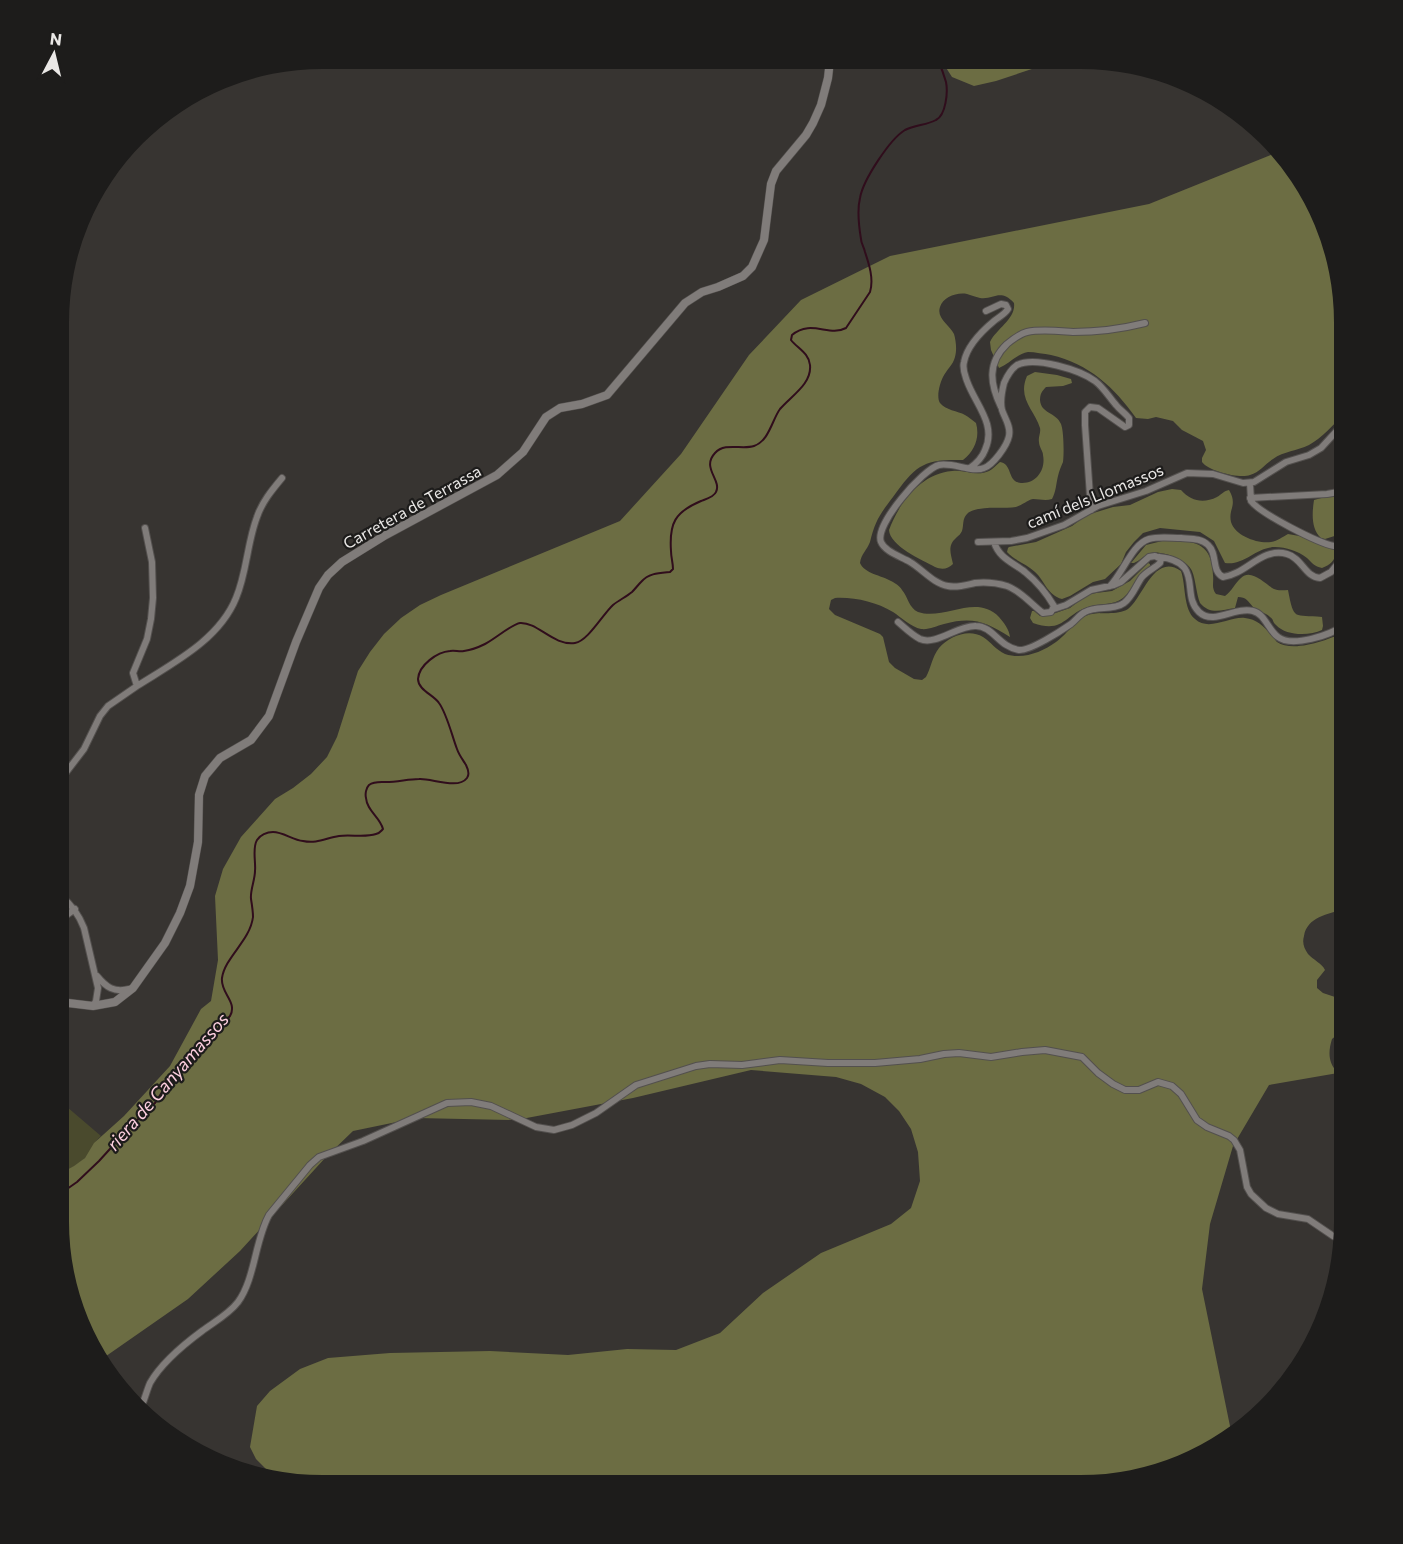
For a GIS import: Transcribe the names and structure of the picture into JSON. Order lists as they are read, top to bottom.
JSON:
{
  "streets": {
    "street": ["camí dels Llomassos", "Carretera de Terrassa"]
  },
  "water": ["riera de Canyamassos"],
  "north": "top"
}
